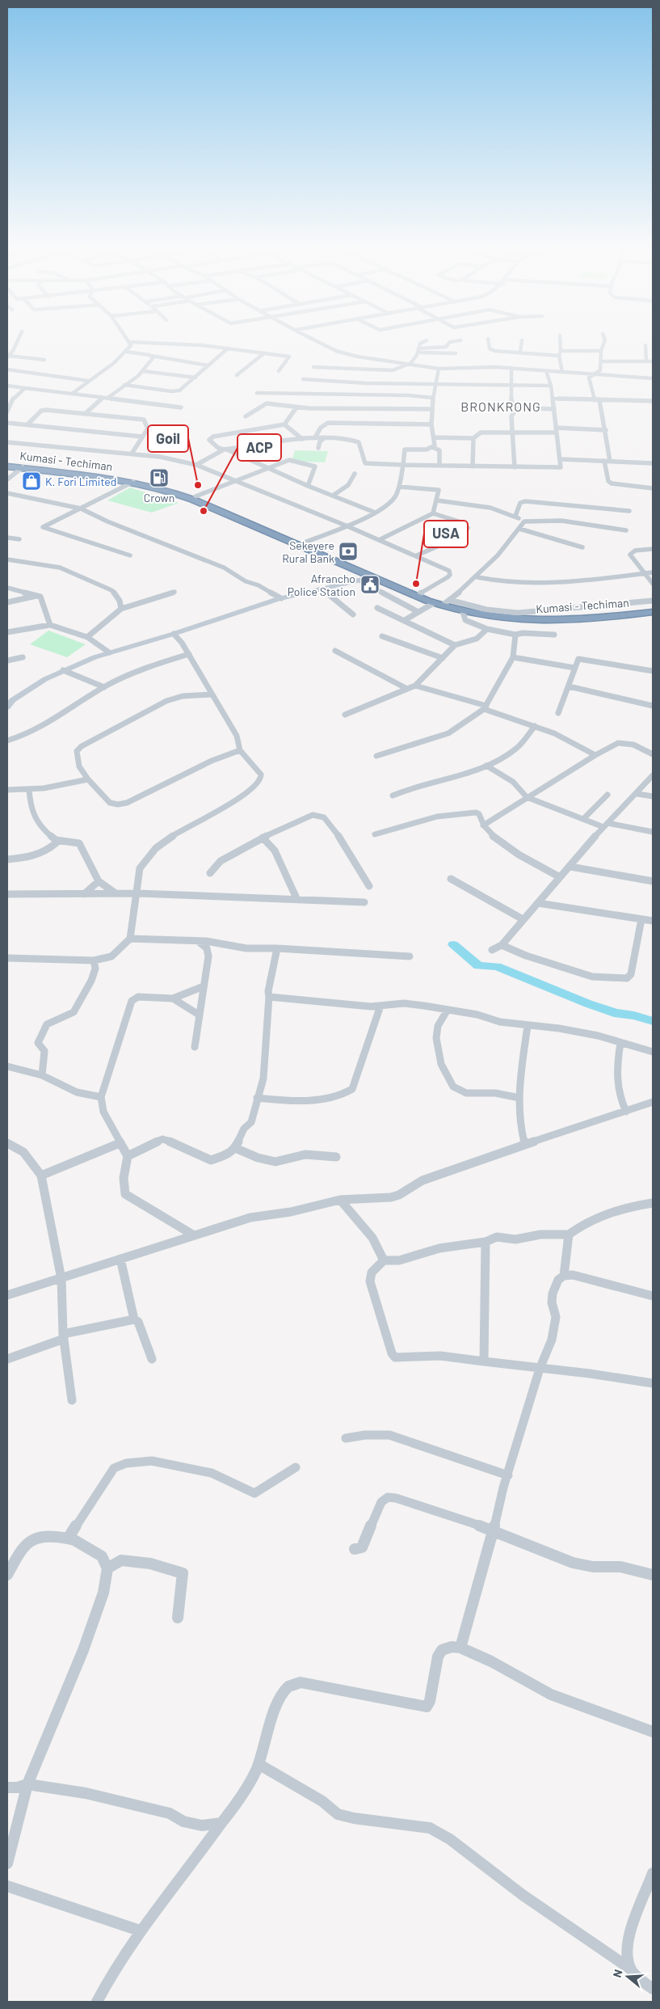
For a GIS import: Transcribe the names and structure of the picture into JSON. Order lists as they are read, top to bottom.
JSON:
{
  "streets": {
    "highway": ["Kumasi - Techiman"]
  },
  "districts": ["BRONKRONG"],
  "places": {
    "fuel station": ["Crown"],
    "shop": ["K. Fori Limited"],
    "other": ["Goil", "ACP", "USA"],
    "bank": ["Sekeyere Rural Bank"],
    "public building": ["Afrancho Police Station"]
  },
  "north": "left"
}
